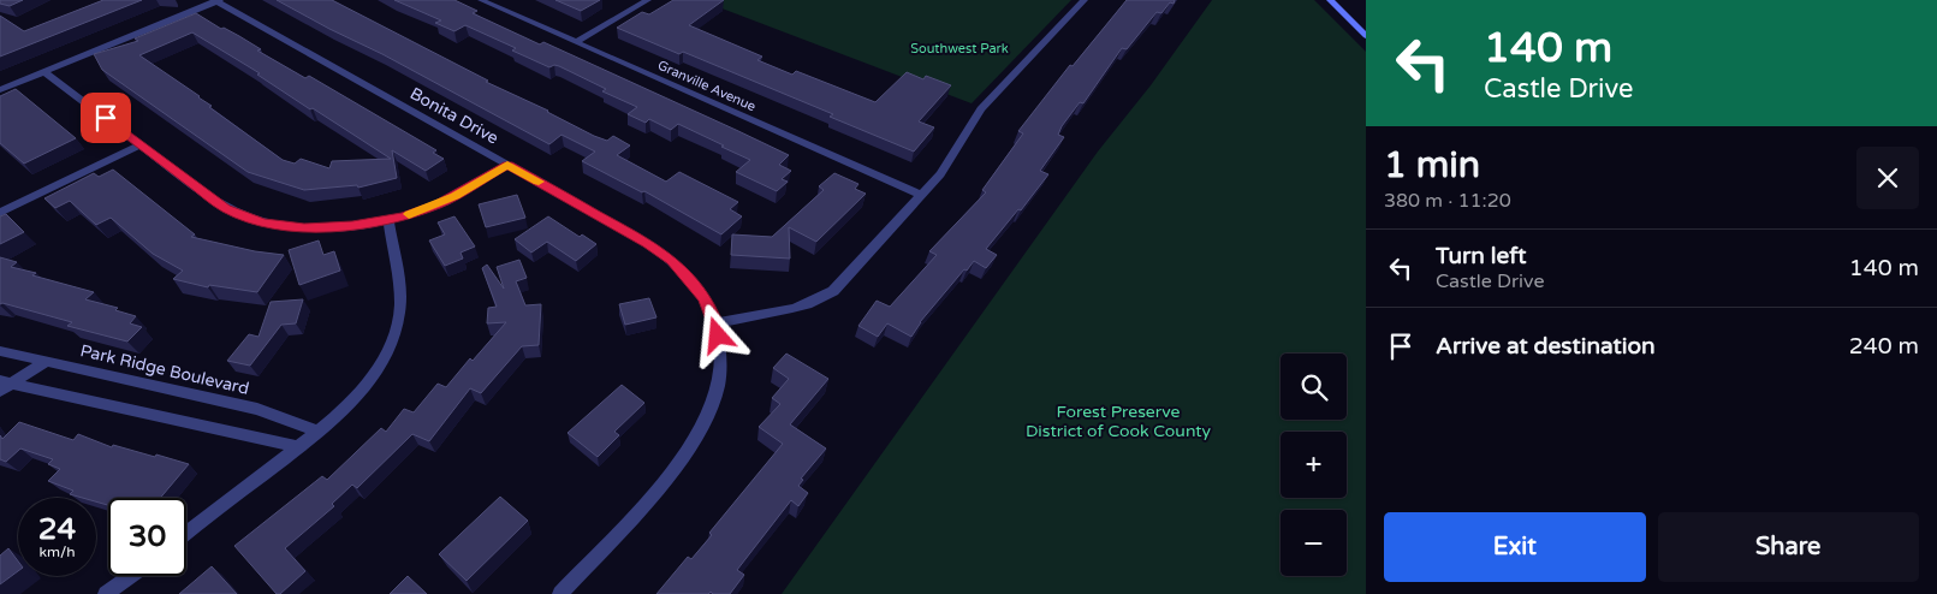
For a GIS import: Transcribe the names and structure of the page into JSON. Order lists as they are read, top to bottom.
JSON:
{
  "streets": {
    "street": ["Granville Avenue", "Bonita Drive", "Park Ridge Boulevard"]
  },
  "parks": ["Southwest Park", "Forest Preserve District of Cook County"],
  "page": {
    "turn": ["140 m", "Castle Drive"],
    "heading": ["1 min", "380 m · 11:20"],
    "list": [
      {
        "name": "Turn left",
        "note": "Castle Drive",
        "value": "140 m"
      },
      {
        "name": "Arrive at destination",
        "value": "240 m"
      }
    ],
    "map_buttons": ["+", "−"],
    "speed": "24 km/h",
    "limit": "30",
    "buttons": ["Exit", "Share"]
  }
}
